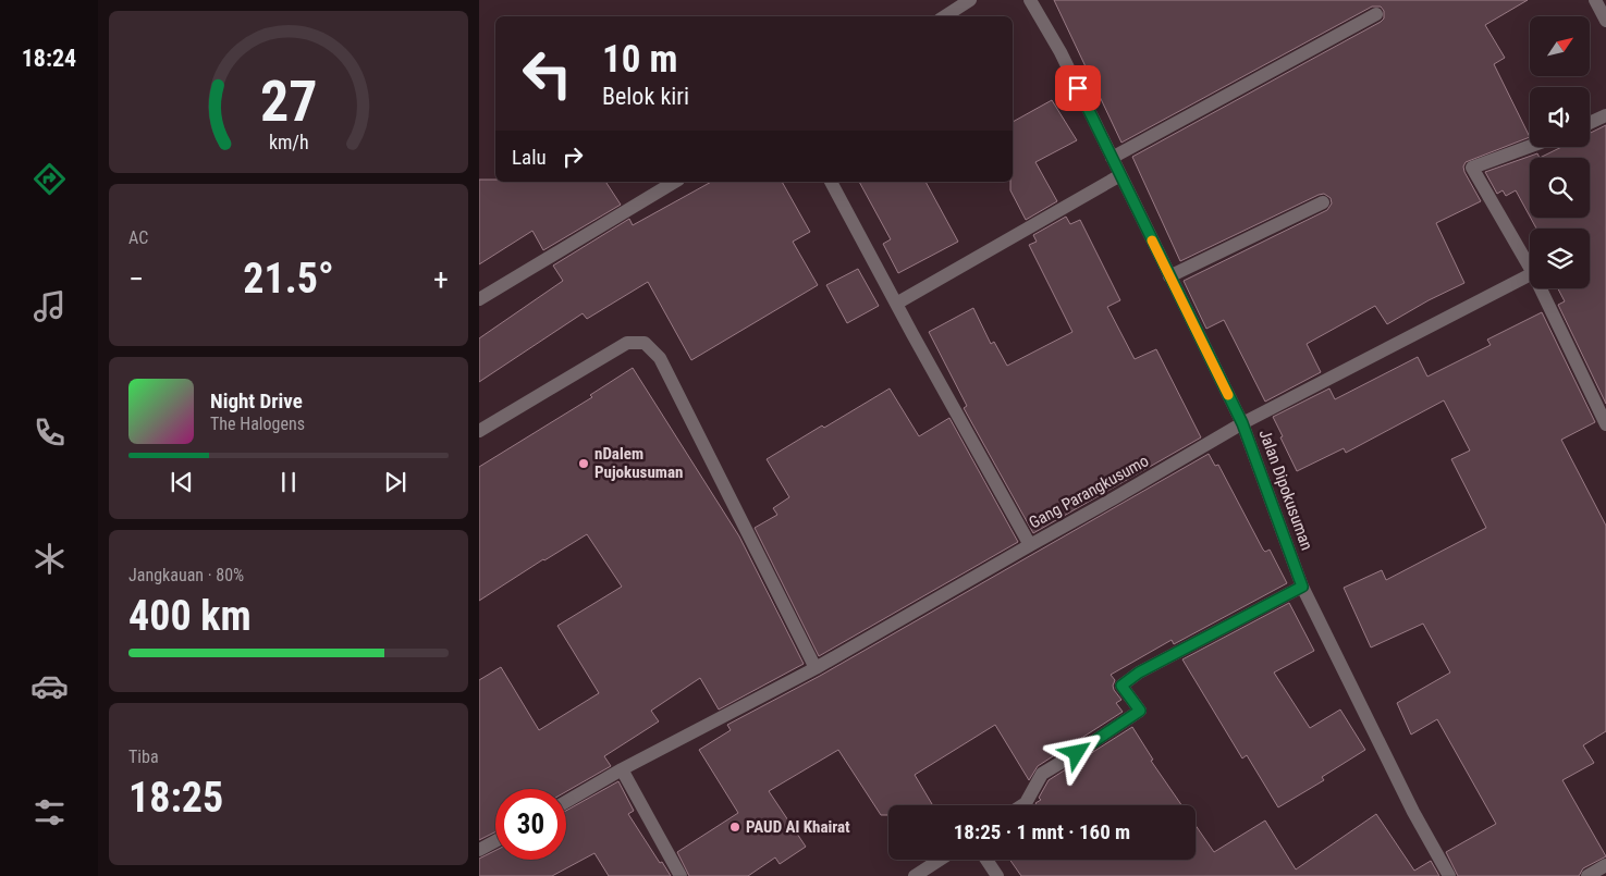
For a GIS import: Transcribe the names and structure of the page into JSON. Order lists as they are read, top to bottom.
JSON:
{
  "streets": {
    "street": ["Jalan Dipokusuman", "Gang Parangkusumo"]
  },
  "crossings": [
    ["Jalan Dipokusuman", "Gang Parangkusumo"]
  ],
  "places": ["nDalem Pujokusuman", "PAUD Al Khairat"],
  "north": "top right",
  "page": {
    "tabs": "18:24",
    "turn": ["10 m", "Belok kiri"],
    "then": "Lalu",
    "tile": [
      "AC",
      ["Jangkauan · 80%", "400 km"],
      ["Tiba", "18:25"]
    ],
    "heat": ["−", "21.5°", "+"],
    "song": ["Night Drive", "The Halogens"],
    "limit": "30",
    "trip": "18:25 · 1 mnt · 160 m",
    "gauge": ["27", "km/h"]
  }
}
